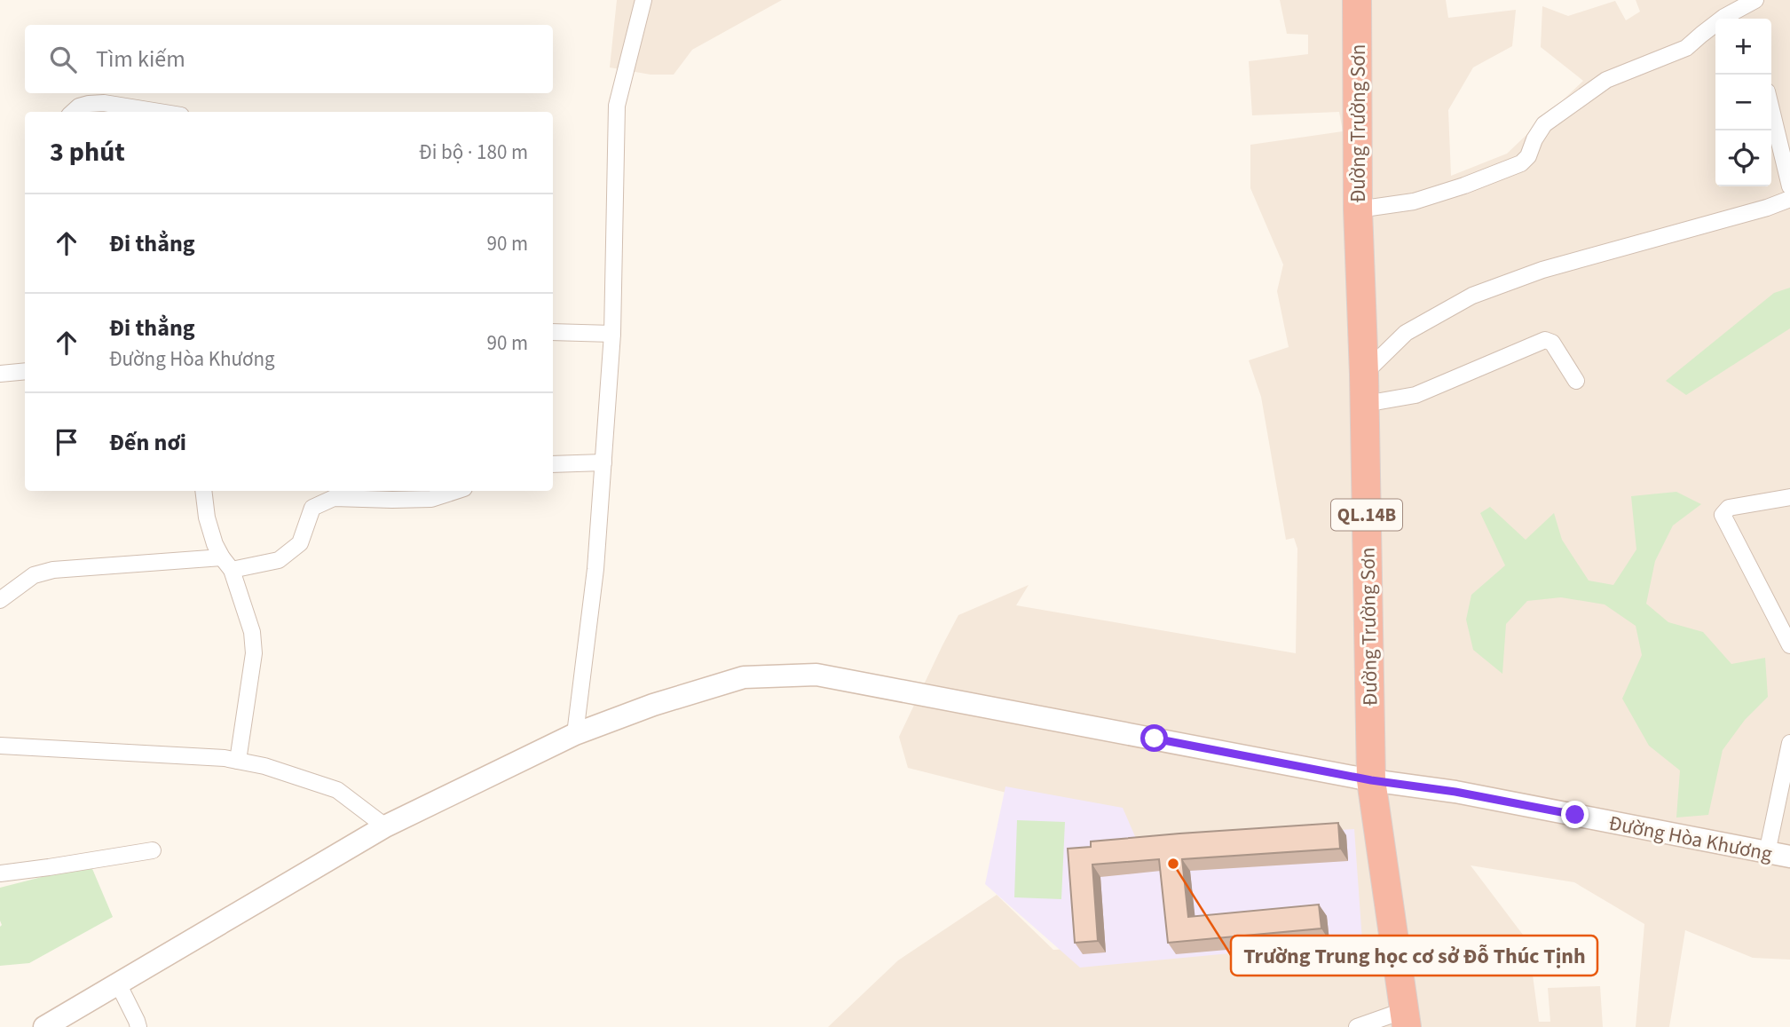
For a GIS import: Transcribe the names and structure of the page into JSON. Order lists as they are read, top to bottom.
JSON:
{
  "streets": {
    "highway": ["Đường Trường Sơn", "QL.14B"],
    "street": ["Đường Hòa Khương"]
  },
  "crossings": [
    ["Đường Trường Sơn", "Đường Hòa Khương"]
  ],
  "places": ["Trường Trung học cơ sở Đỗ Thúc Tịnh"],
  "page": {
    "map_buttons": ["+", "−"],
    "search": "Tìm kiếm",
    "heading": ["3 phút", "Đi bộ · 180 m"],
    "list": [
      ["Đi thẳng", "90 m"],
      ["Đi thẳng", "Đường Hòa Khương", "90 m"],
      "Đến nơi"
    ]
  }
}
